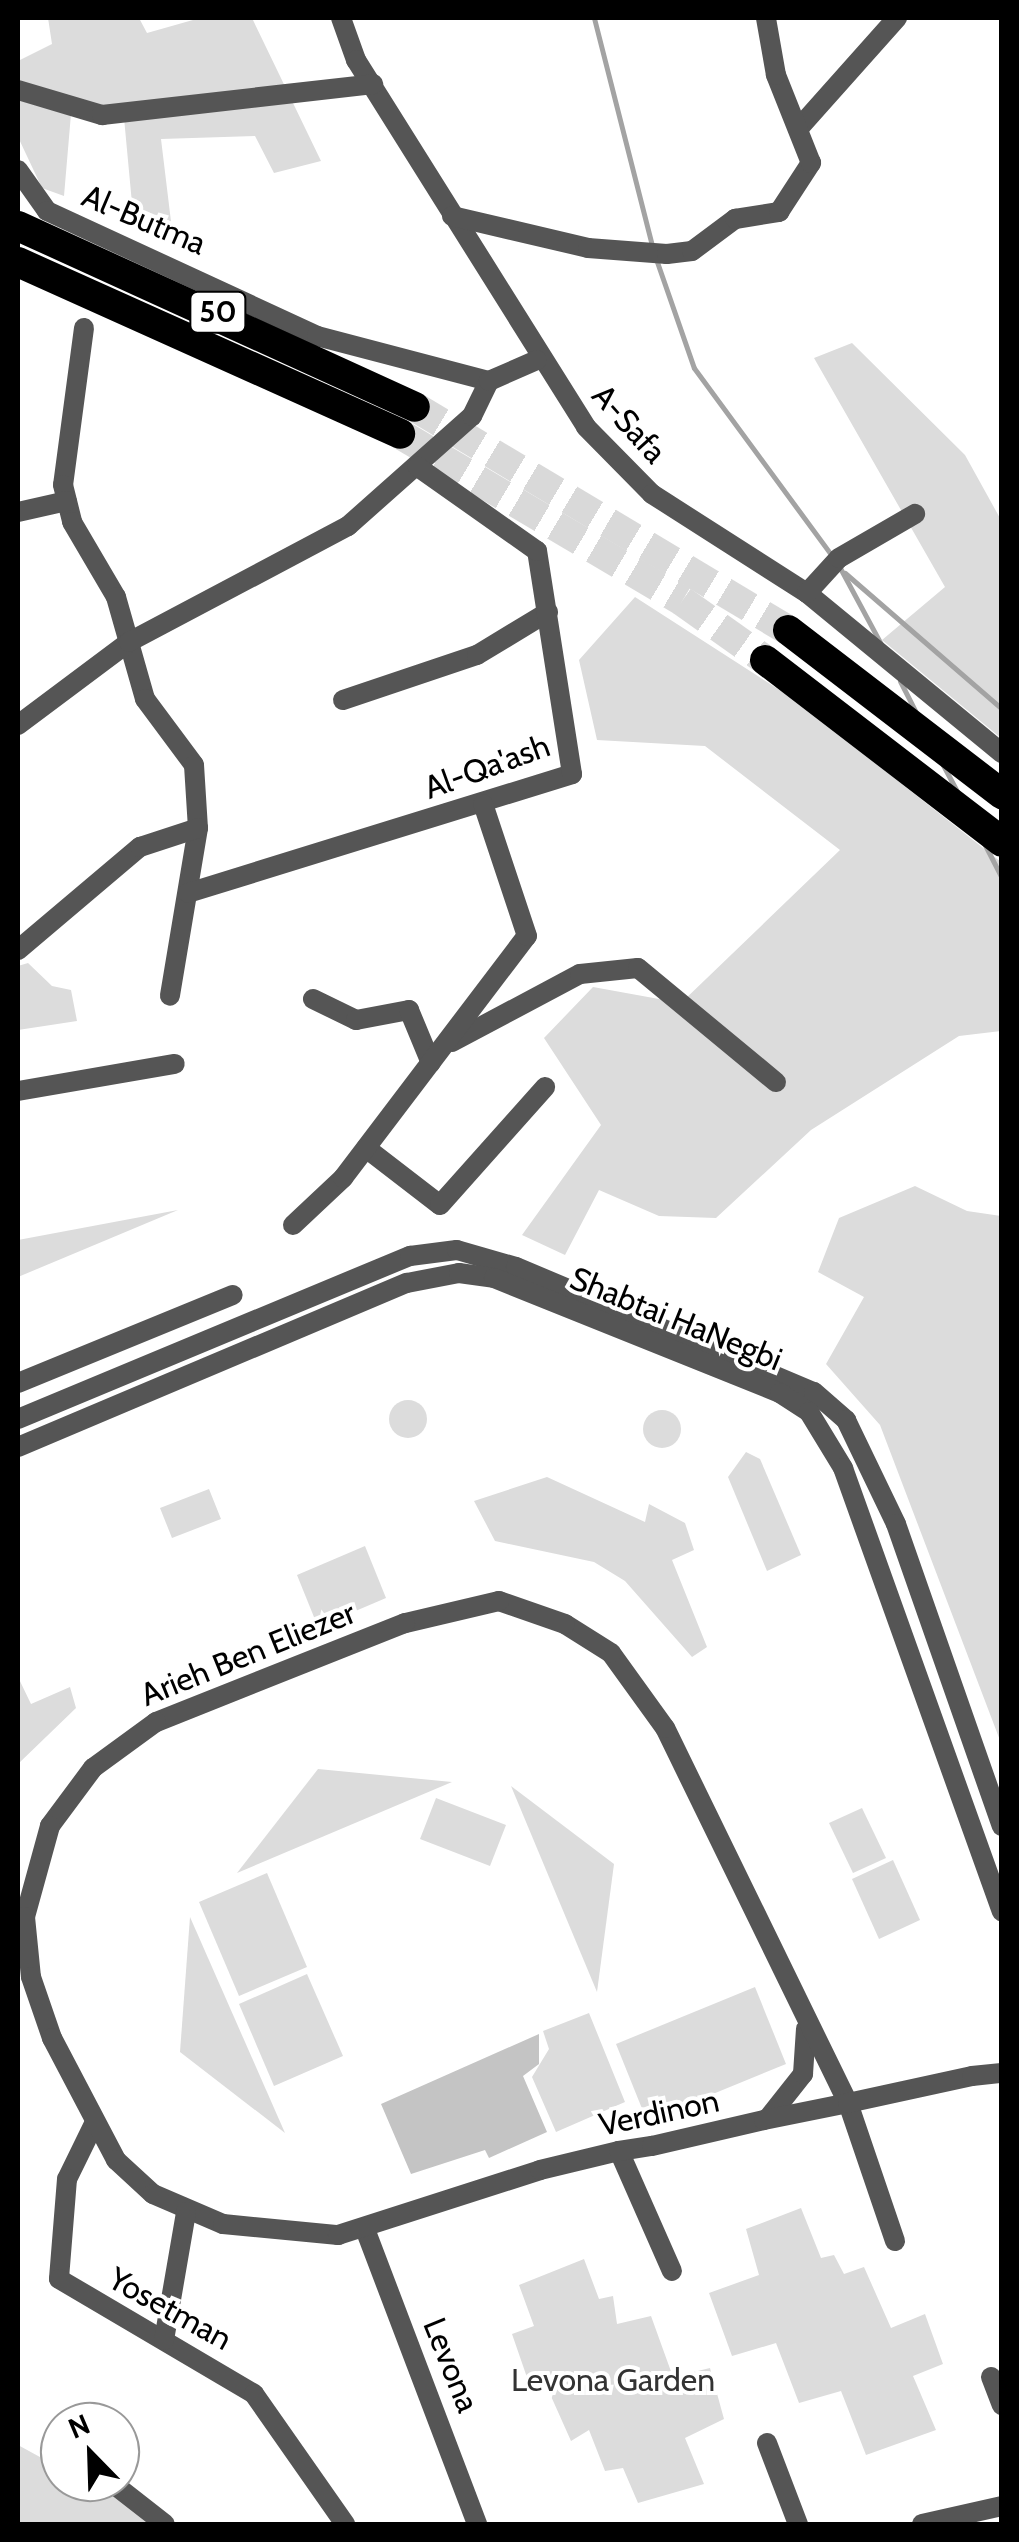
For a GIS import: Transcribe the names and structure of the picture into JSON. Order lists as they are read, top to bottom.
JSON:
{
  "streets": {
    "highway": ["50"],
    "street": [
      "Al-Butma",
      "A-Safa",
      "Al-Qa'ash",
      "Shabtai HaNegbi",
      "Arieh Ben Eliezer",
      "Verdinon",
      "Yosetman",
      "Levona"
    ]
  },
  "crossings": [
    ["Arieh Ben Eliezer", "Verdinon"],
    ["Arieh Ben Eliezer", "Yosetman"],
    ["Arieh Ben Eliezer", "Levona"],
    ["Verdinon", "Levona"]
  ],
  "parks": ["Levona Garden"],
  "north": "top left"
}
